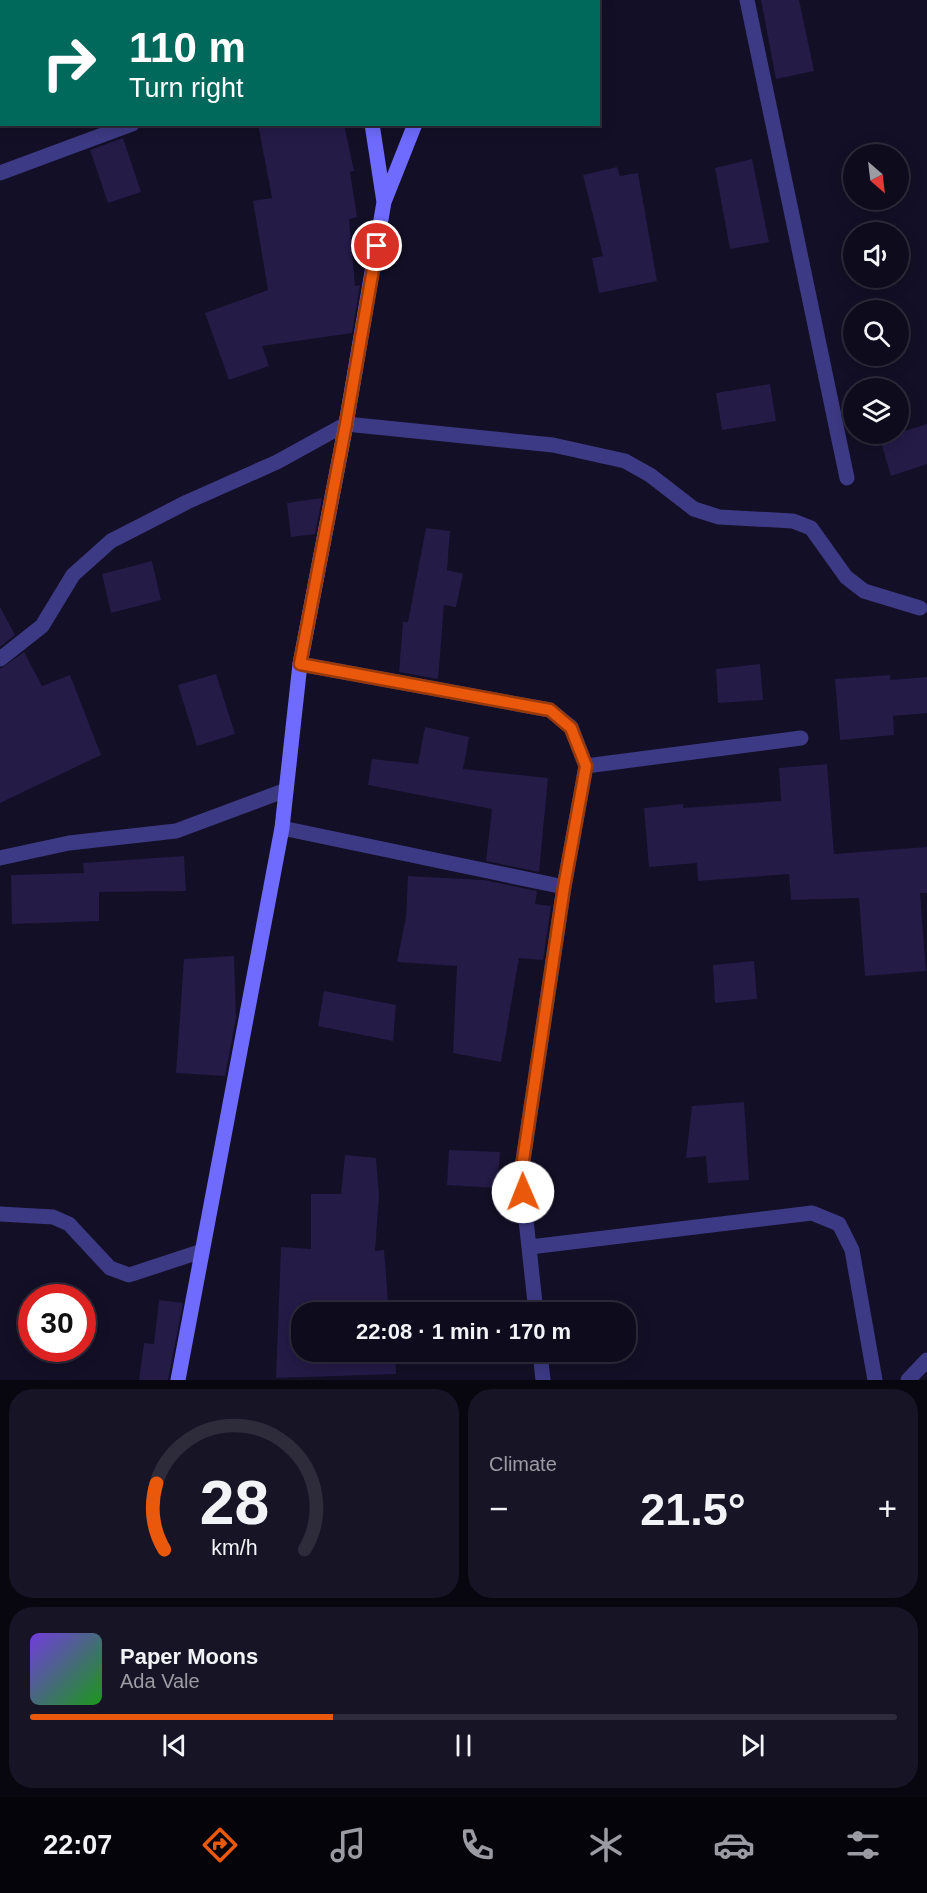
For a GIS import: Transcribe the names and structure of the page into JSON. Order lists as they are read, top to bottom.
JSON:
{
  "north": "bottom right",
  "page": {
    "turn": ["110 m", "Turn right"],
    "limit": "30",
    "trip": "22:08 · 1 min · 170 m",
    "tile": "Climate",
    "heat": ["−", "21.5°", "+"],
    "song": ["Paper Moons", "Ada Vale"],
    "tabs": "22:07",
    "gauge": ["28", "km/h"]
  }
}
